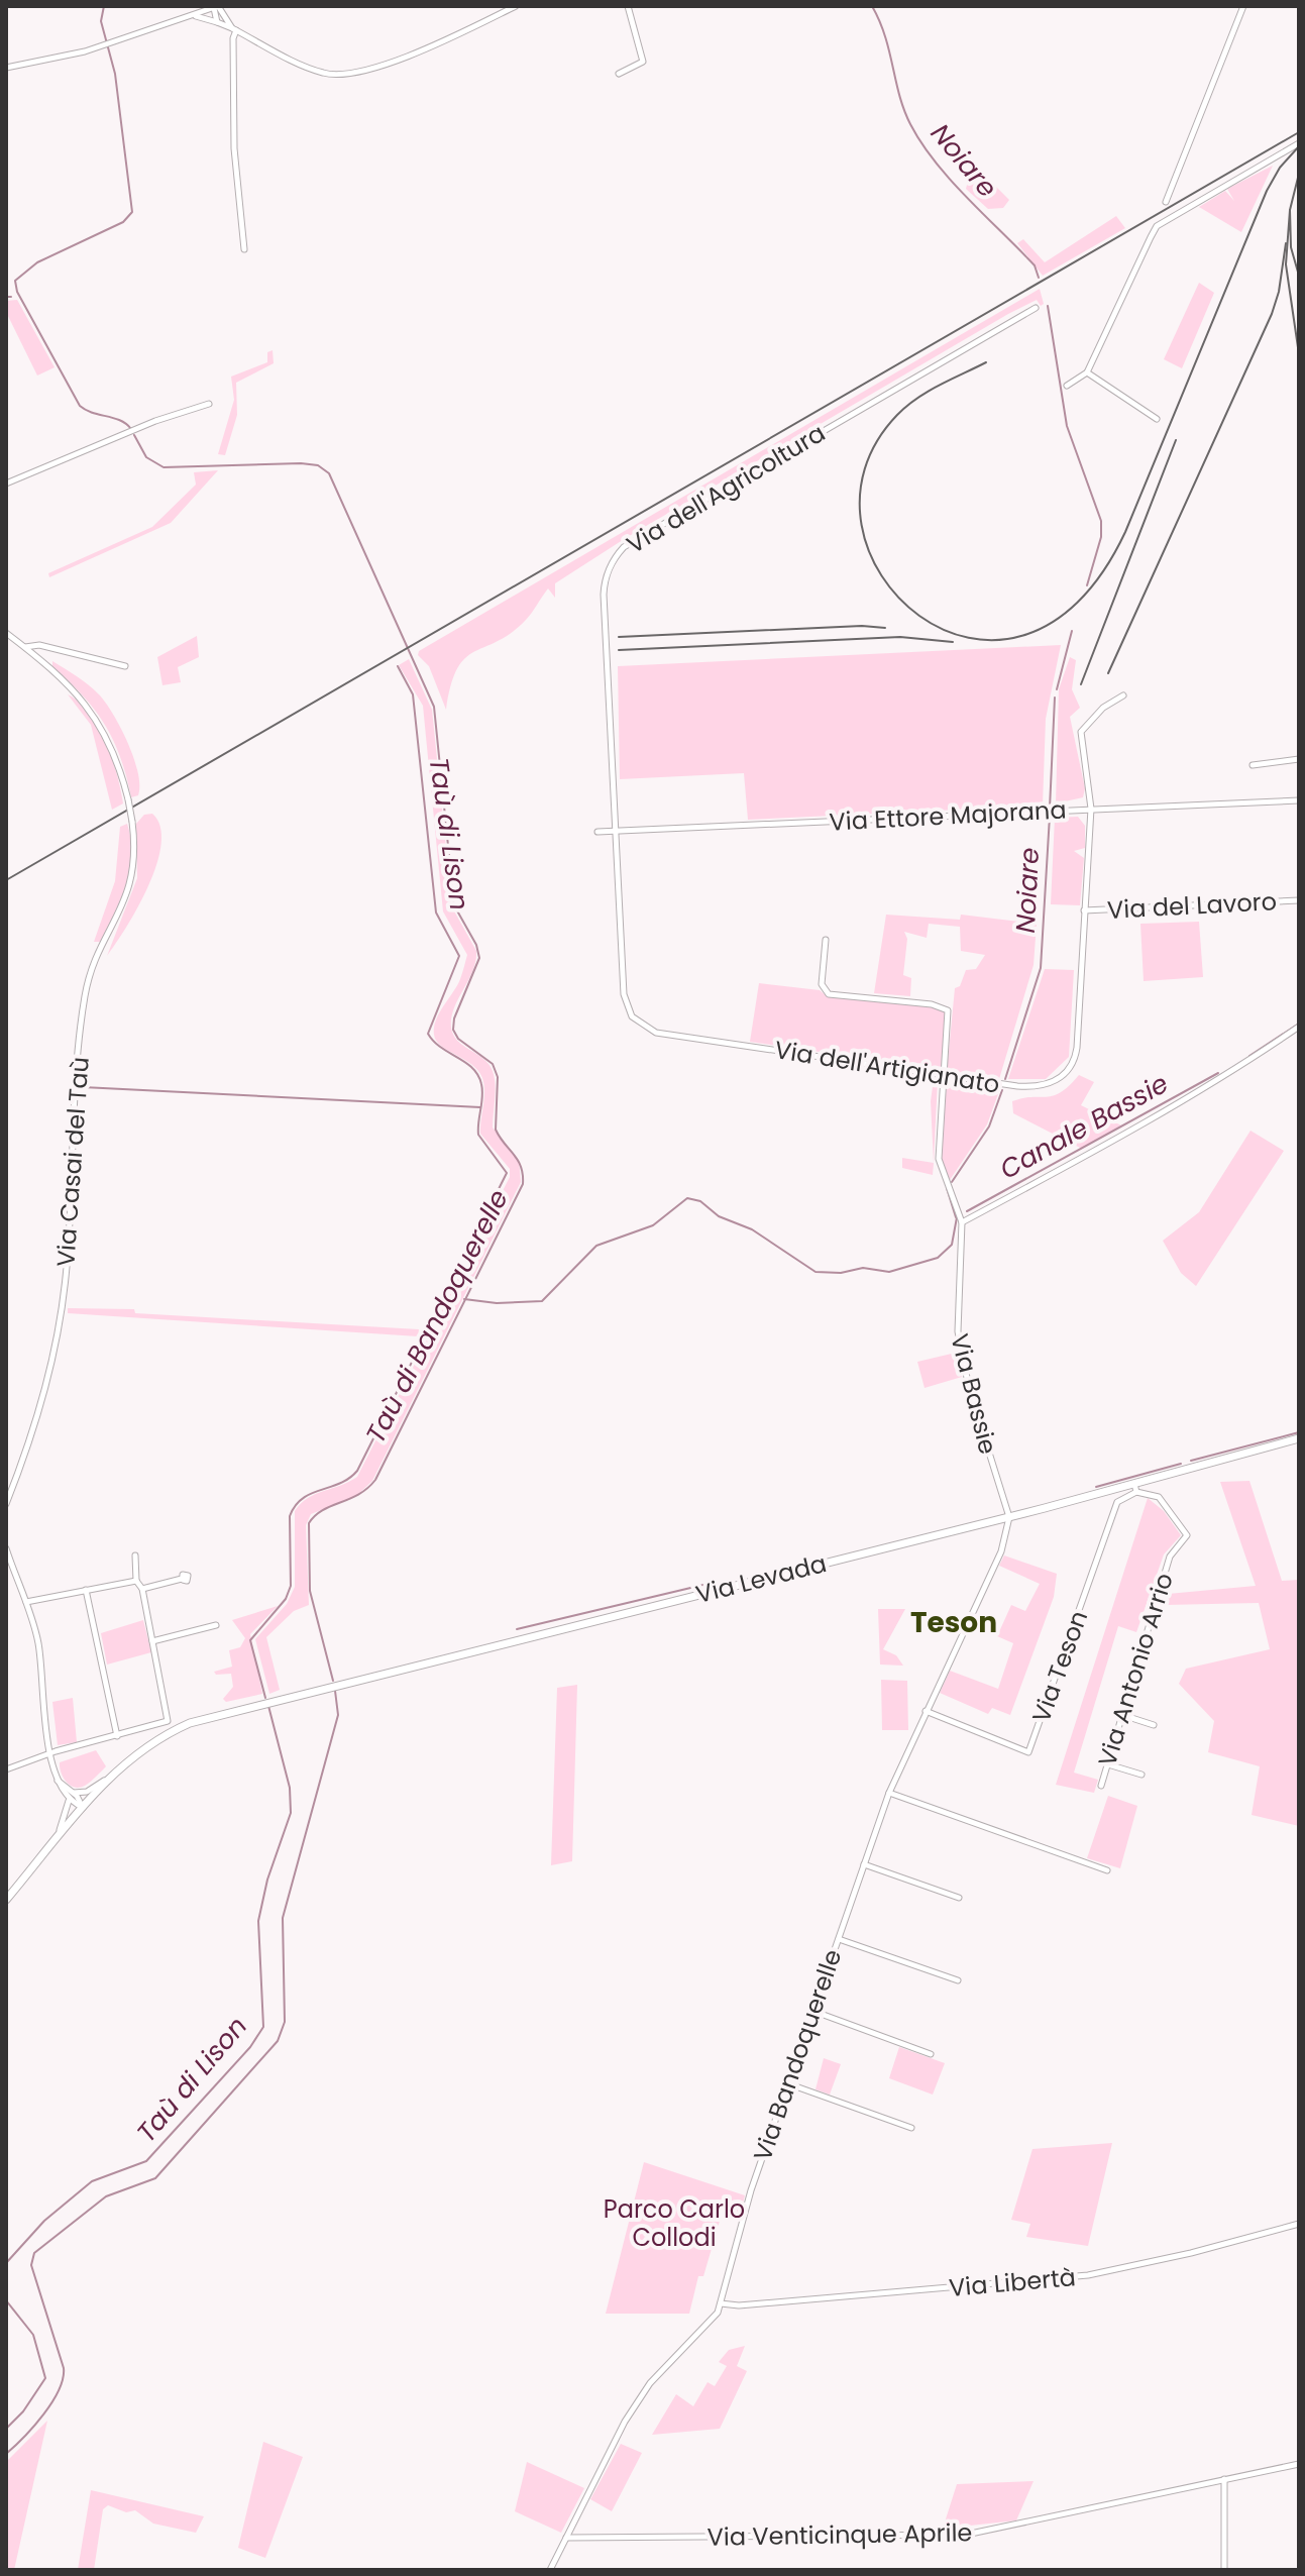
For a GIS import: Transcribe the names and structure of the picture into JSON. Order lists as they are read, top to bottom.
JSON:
{
  "streets": {
    "main road": ["Via Levada"],
    "street": [
      "Via dell'Agricoltura",
      "Via Ettore Majorana",
      "Via del Lavoro",
      "Via dell'Artigianato",
      "Via Casai del Taù",
      "Via Bassie",
      "Via Teson",
      "Via Antonio Arrio",
      "Via Bandoquerelle",
      "Via Libertà",
      "Via Venticinque Aprile"
    ]
  },
  "crossings": [
    ["Via dell'Agricoltura", "Via Ettore Majorana"],
    ["Via dell'Agricoltura", "Via dell'Artigianato"],
    ["Via Ettore Majorana", "Via dell'Artigianato"],
    ["Via del Lavoro", "Via dell'Artigianato"],
    ["Via Bassie", "Via Levada"],
    ["Via Bassie", "Via Bandoquerelle"],
    ["Via Levada", "Via Teson"],
    ["Via Levada", "Via Antonio Arrio"],
    ["Via Levada", "Via Bandoquerelle"],
    ["Via Teson", "Via Antonio Arrio"],
    ["Via Teson", "Via Bandoquerelle"],
    ["Via Bandoquerelle", "Via Libertà"],
    ["Via Bandoquerelle", "Via Venticinque Aprile"]
  ],
  "districts": ["Teson"],
  "water": [
    "Noiare",
    "Taù di Lison",
    "Canale Bassie",
    "Taù di Bandoquerelle"
  ],
  "parks": ["Parco Carlo Collodi"]
}
